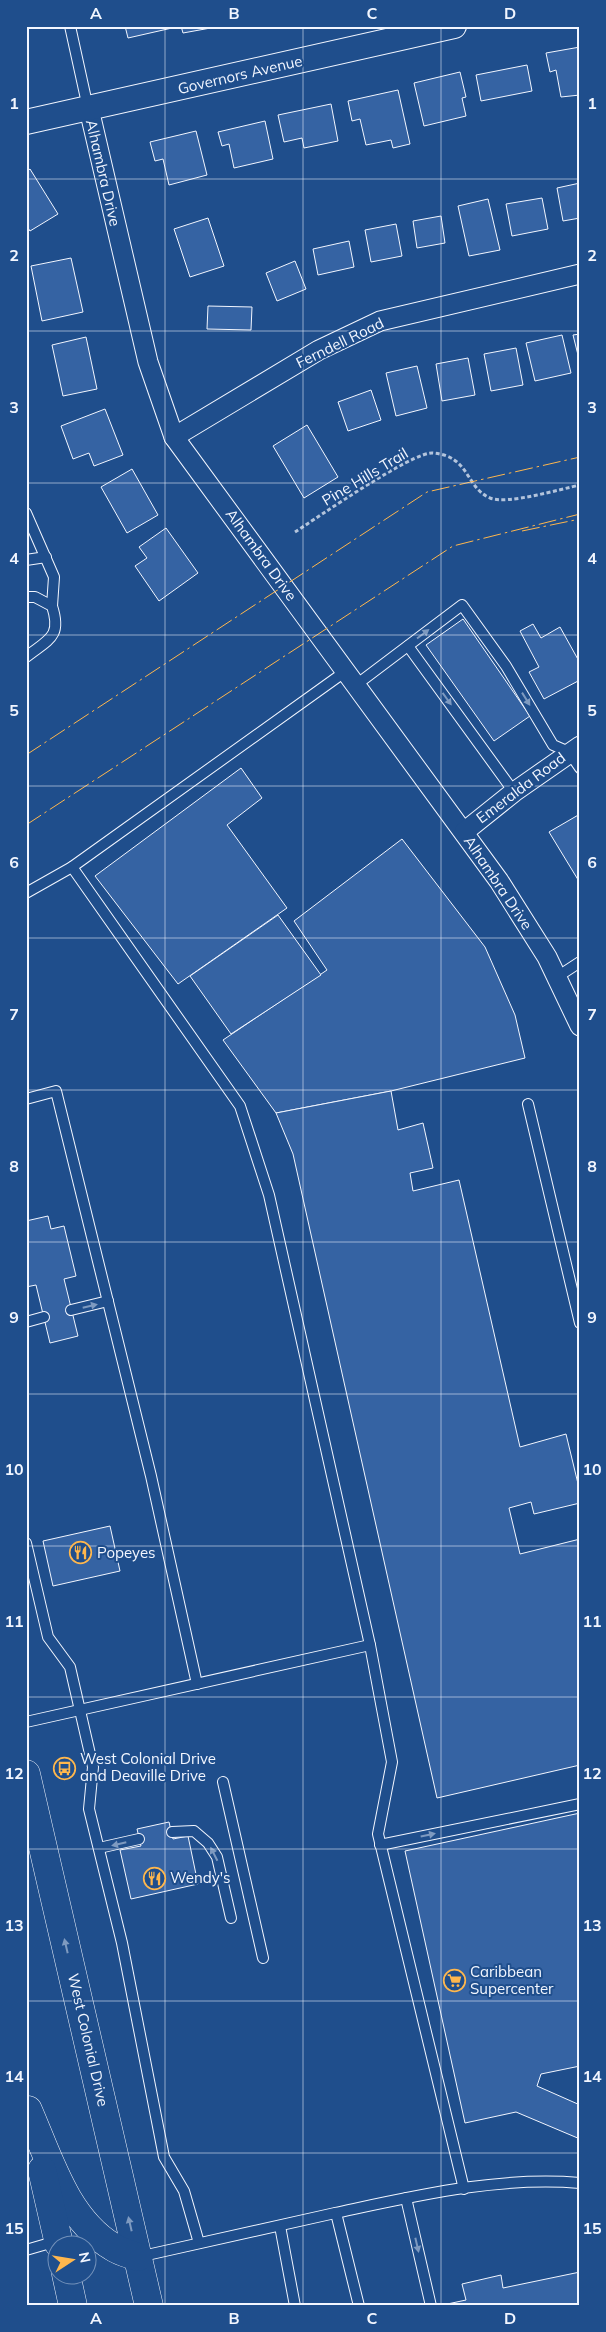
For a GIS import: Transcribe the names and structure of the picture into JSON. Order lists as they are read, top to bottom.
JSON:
{
  "streets": {
    "highway": ["West Colonial Drive"],
    "street": [
      "Governors Avenue",
      "Alhambra Drive",
      "Ferndell Road",
      "Emeralda Road"
    ],
    "path": ["Pine Hills Trail"]
  },
  "crossings": [
    ["Governors Avenue", "Alhambra Drive"],
    ["Alhambra Drive", "Ferndell Road"],
    ["Alhambra Drive", "Emeralda Road"]
  ],
  "one_way": ["West Colonial Drive"],
  "places": {
    "restaurant": ["Popeyes", "Wendy's"],
    "bus stop": ["West Colonial Drive and Deaville Drive"],
    "supermarket": ["Caribbean Supercenter"]
  },
  "north": "right",
  "grid": {
    "columns": [
      "A",
      "B",
      "C",
      "D"
    ],
    "rows": [
      "1",
      "2",
      "3",
      "4",
      "5",
      "6",
      "7",
      "8",
      "9",
      "10",
      "11",
      "12",
      "13",
      "14",
      "15"
    ]
  }
}
